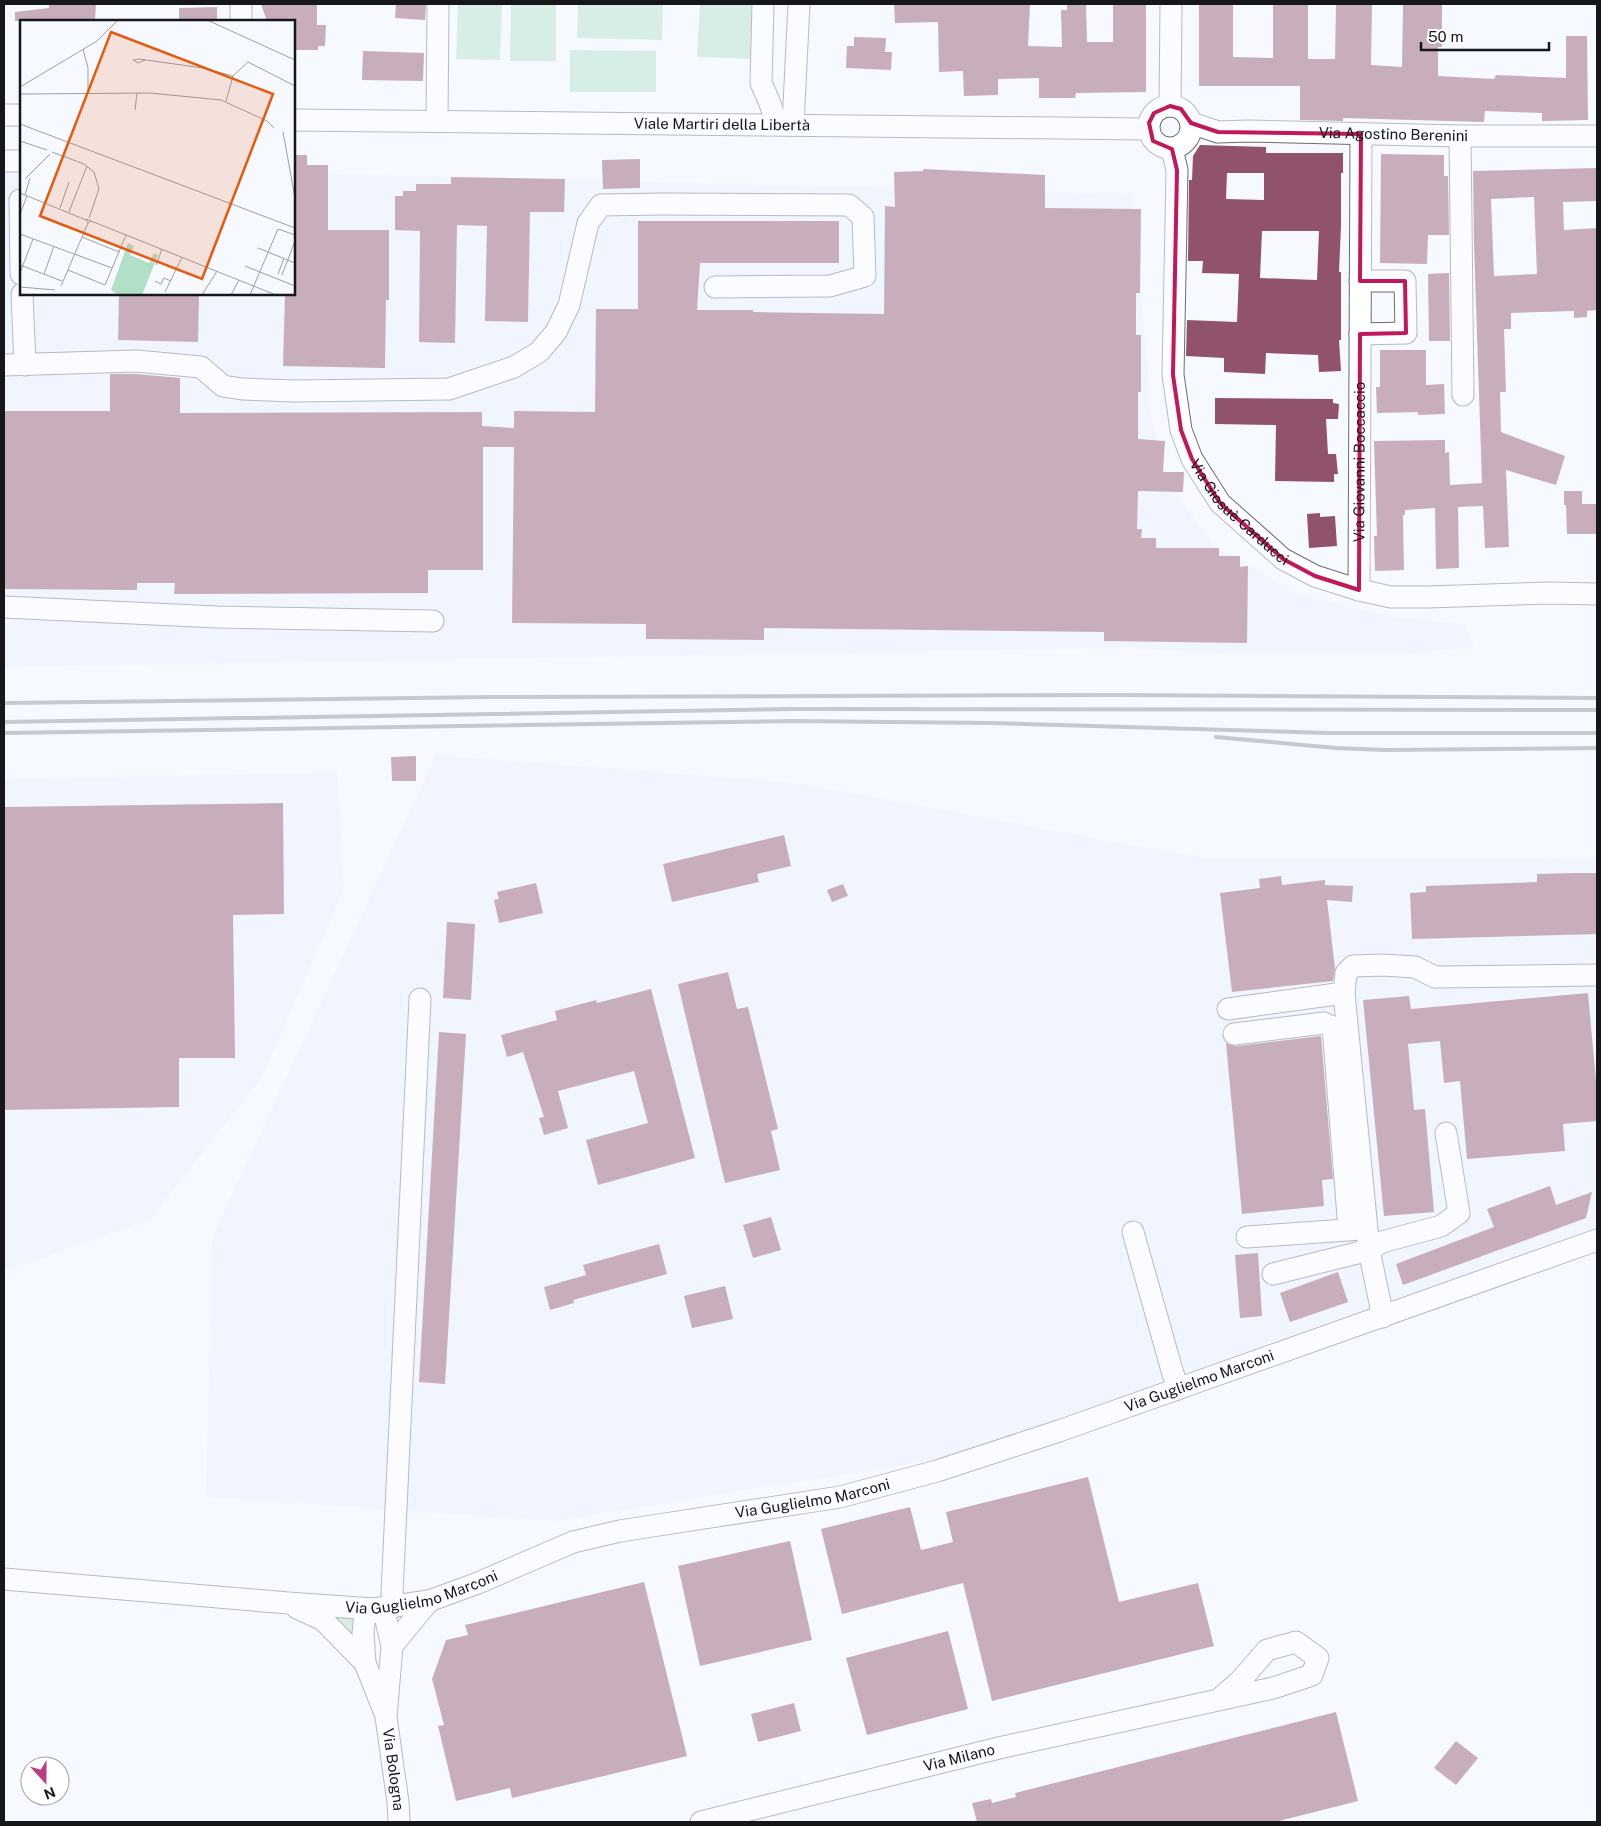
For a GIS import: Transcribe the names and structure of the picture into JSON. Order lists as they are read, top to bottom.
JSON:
{
  "streets": {
    "street": [
      "Viale Martiri della Libertà",
      "Via Agostino Berenini",
      "Via Giovanni Boccaccio",
      "Via Giosuè Carducci",
      "Via Guglielmo Marconi",
      "Via Milano",
      "Via Bologna"
    ]
  },
  "crossings": [
    ["Viale Martiri della Libertà", "Via Agostino Berenini"],
    ["Viale Martiri della Libertà", "Via Giosuè Carducci"],
    ["Via Agostino Berenini", "Via Giovanni Boccaccio"],
    ["Via Agostino Berenini", "Via Giosuè Carducci"],
    ["Via Giovanni Boccaccio", "Via Giosuè Carducci"],
    ["Via Guglielmo Marconi", "Via Bologna"]
  ],
  "scale_bar": "50 m",
  "north": "bottom"
}
